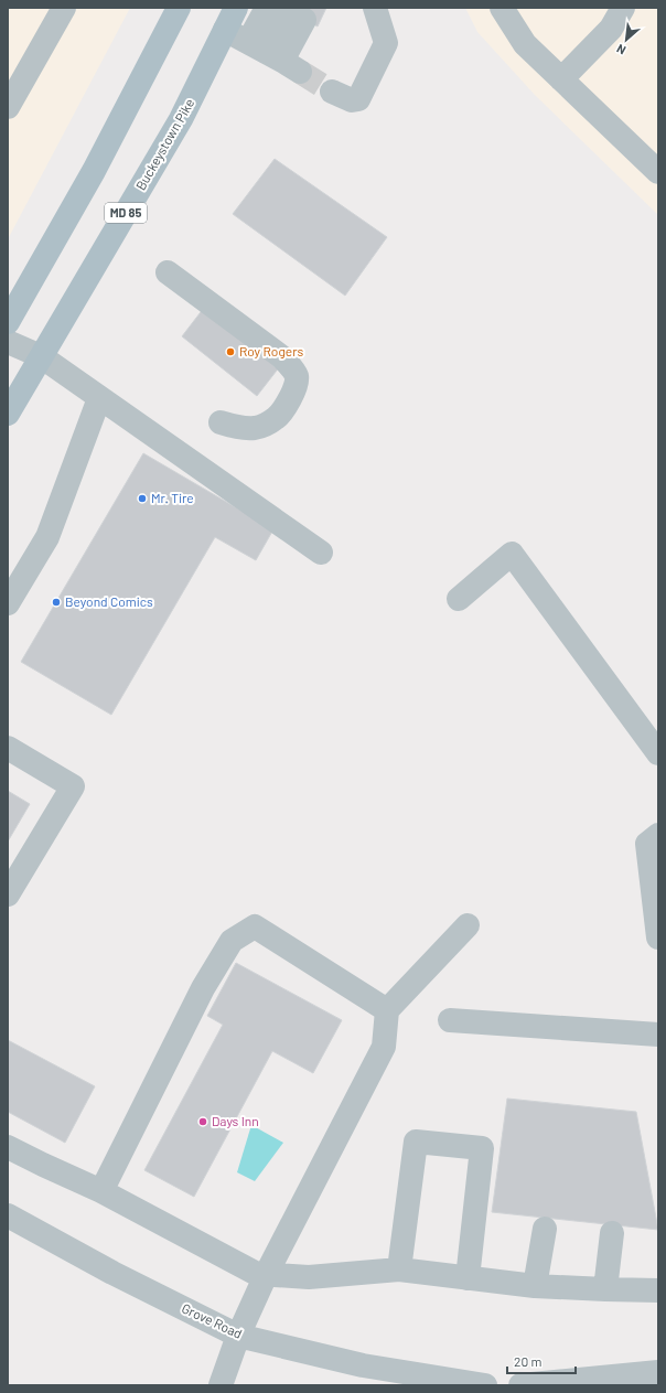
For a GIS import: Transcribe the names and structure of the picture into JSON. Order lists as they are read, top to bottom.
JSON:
{
  "streets": {
    "main road": ["Buckeystown Pike", "MD 85"],
    "street": ["Grove Road"]
  },
  "places": [
    "Roy Rogers",
    "Mr. Tire",
    "Beyond Comics",
    "Days Inn"
  ],
  "scale_bar": "20 m",
  "north": "bottom left"
}
